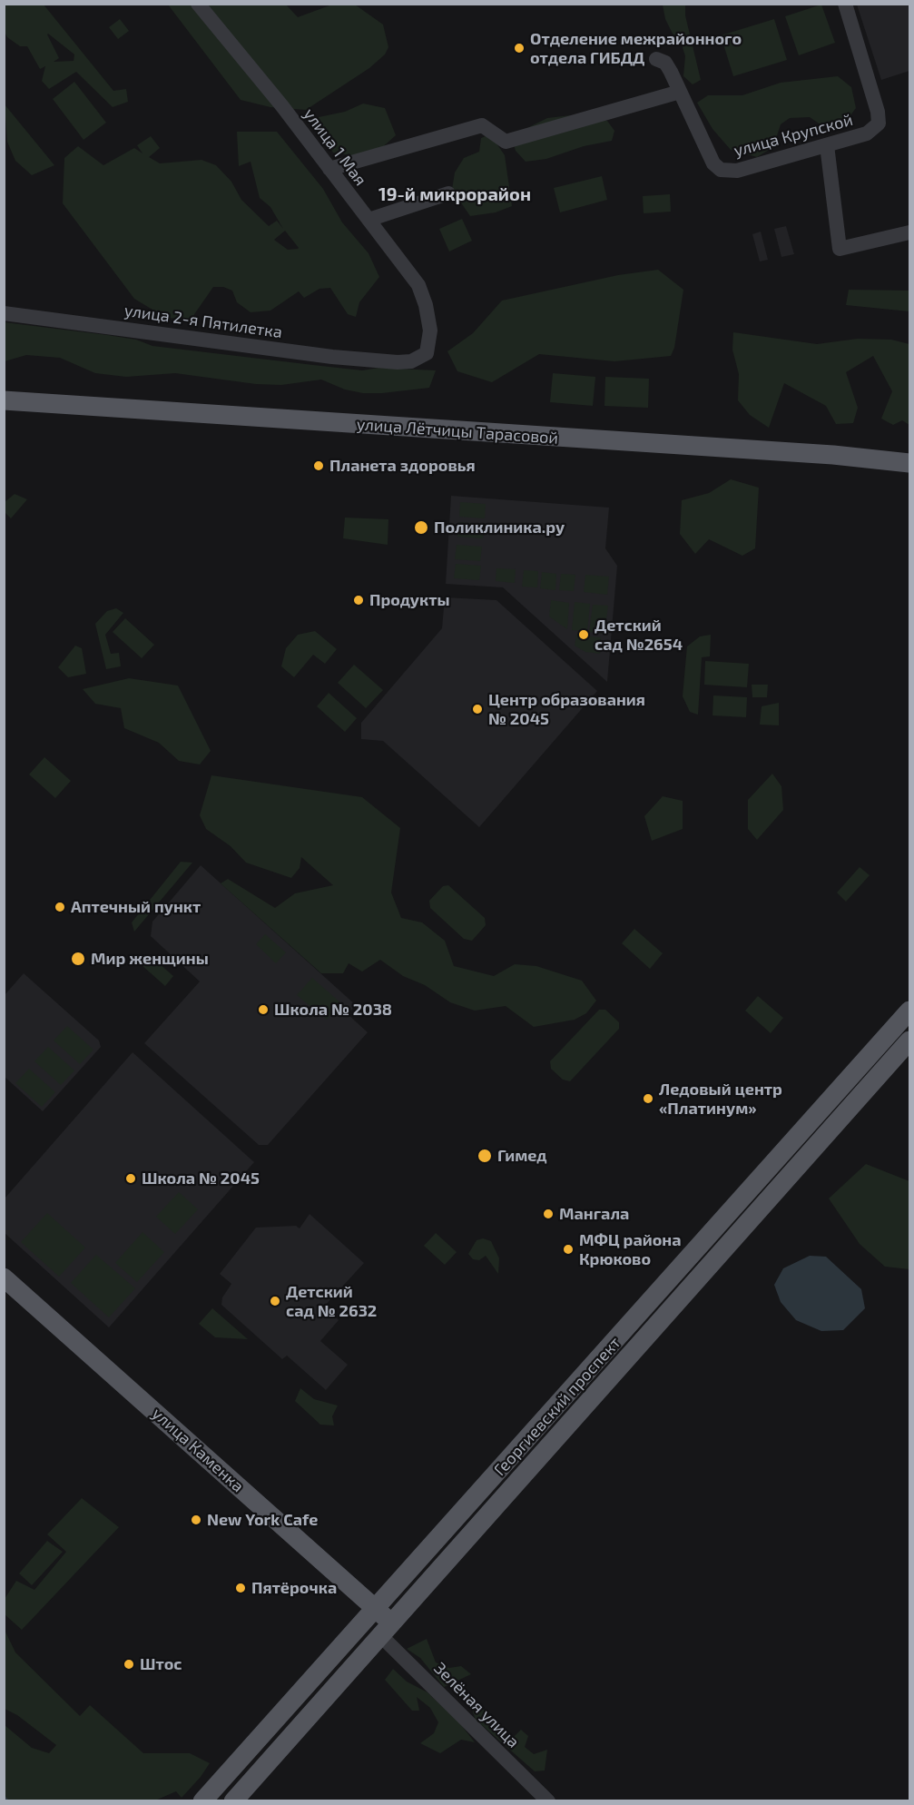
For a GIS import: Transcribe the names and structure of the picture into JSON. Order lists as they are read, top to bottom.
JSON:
{
  "streets": {
    "main road": ["улица Лётчицы Тарасовой", "Георгиевский проспект", "улица Каменка"],
    "street": [
      "улица Крупской",
      "улица 1 Мая",
      "улица 2-я Пятилетка",
      "Зелёная улица"
    ]
  },
  "crossings": [
    ["улица 1 Мая", "улица 2-я Пятилетка"],
    ["Георгиевский проспект", "улица Каменка"],
    ["Георгиевский проспект", "Зелёная улица"],
    ["улица Каменка", "Зелёная улица"]
  ],
  "districts": ["19-й микрорайон"],
  "places": [
    "Отделение межрайонного отдела ГИБДД",
    "Планета здоровья",
    "Поликлиника.ру",
    "Продукты",
    "Детский сад №2654",
    "Центр образования № 2045",
    "Аптечный пункт",
    "Мир женщины",
    "Школа № 2038",
    "Ледовый центр «Платинум»",
    "Гимед",
    "Школа № 2045",
    "Мангала",
    "МФЦ района Крюково",
    "Детский сад № 2632",
    "New York Cafe",
    "Пятёрочка",
    "Штос"
  ]
}
